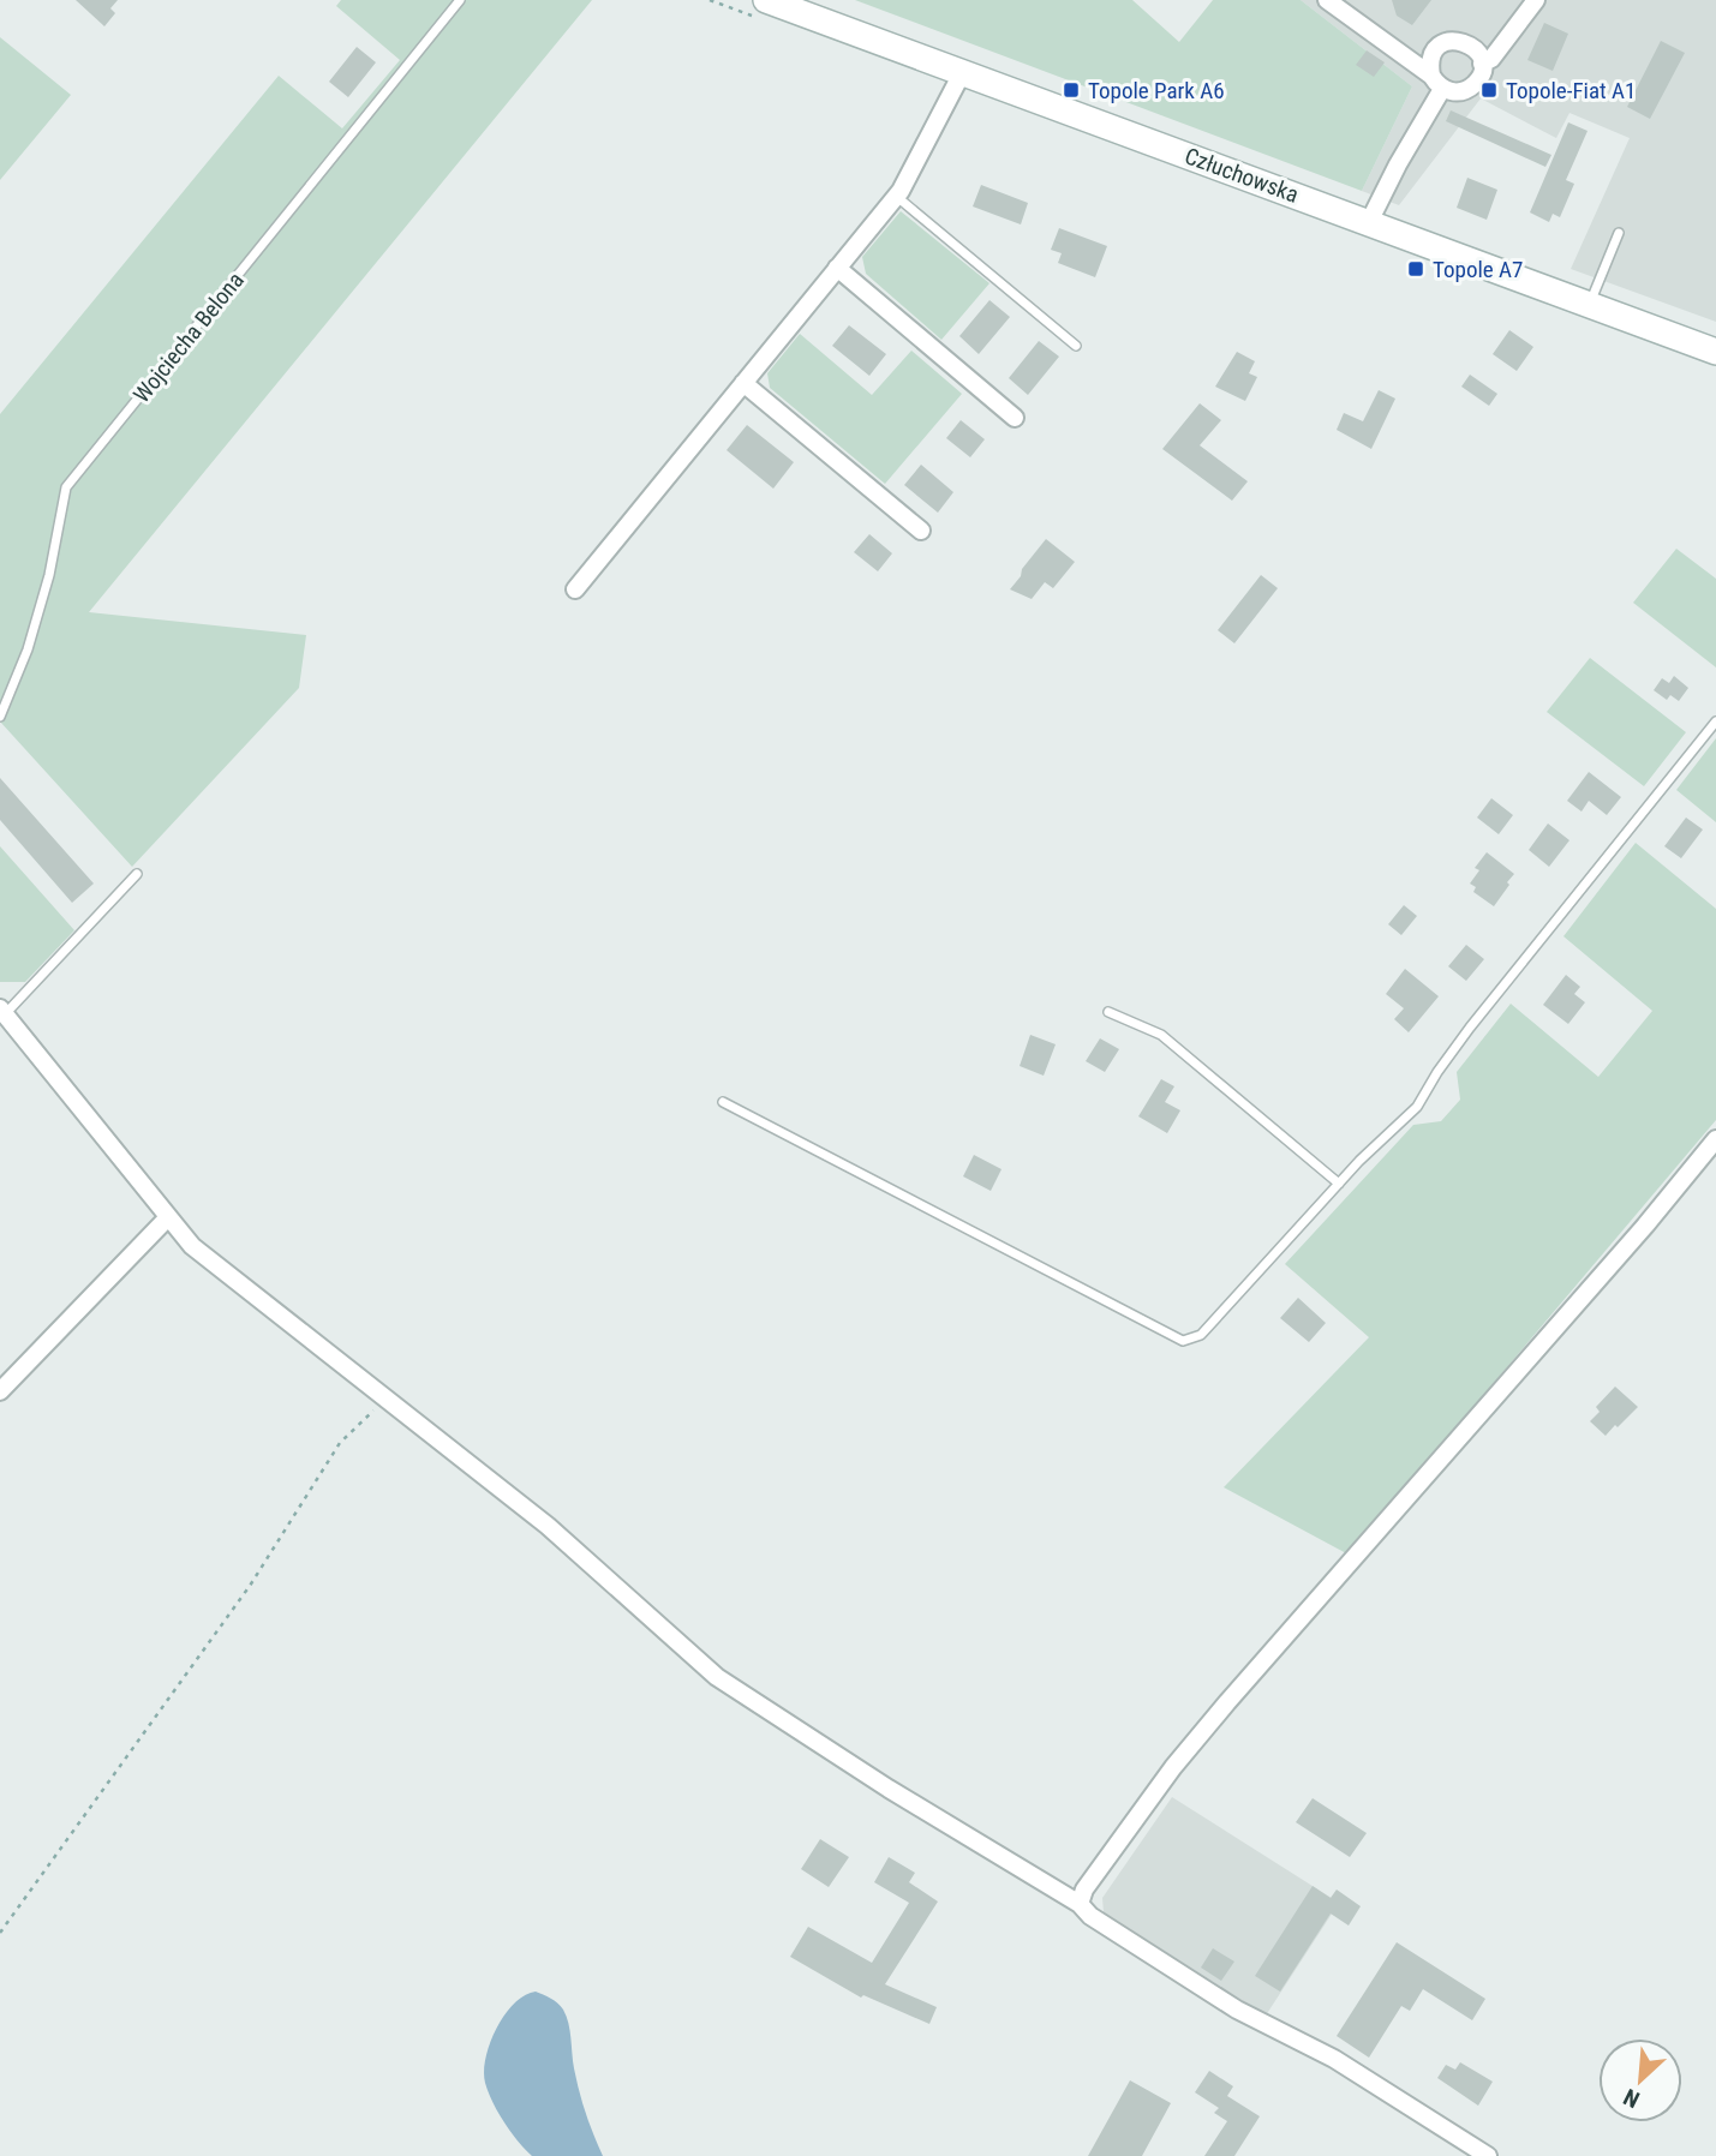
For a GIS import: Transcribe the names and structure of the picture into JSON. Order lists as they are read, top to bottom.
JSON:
{
  "streets": {
    "main road": ["Człuchowska"],
    "lane": ["Wojciecha Belona"]
  },
  "places": {
    "transit": ["Topole Park A6", "Topole-Fiat A1", "Topole A7"]
  },
  "north": "bottom left"
}
